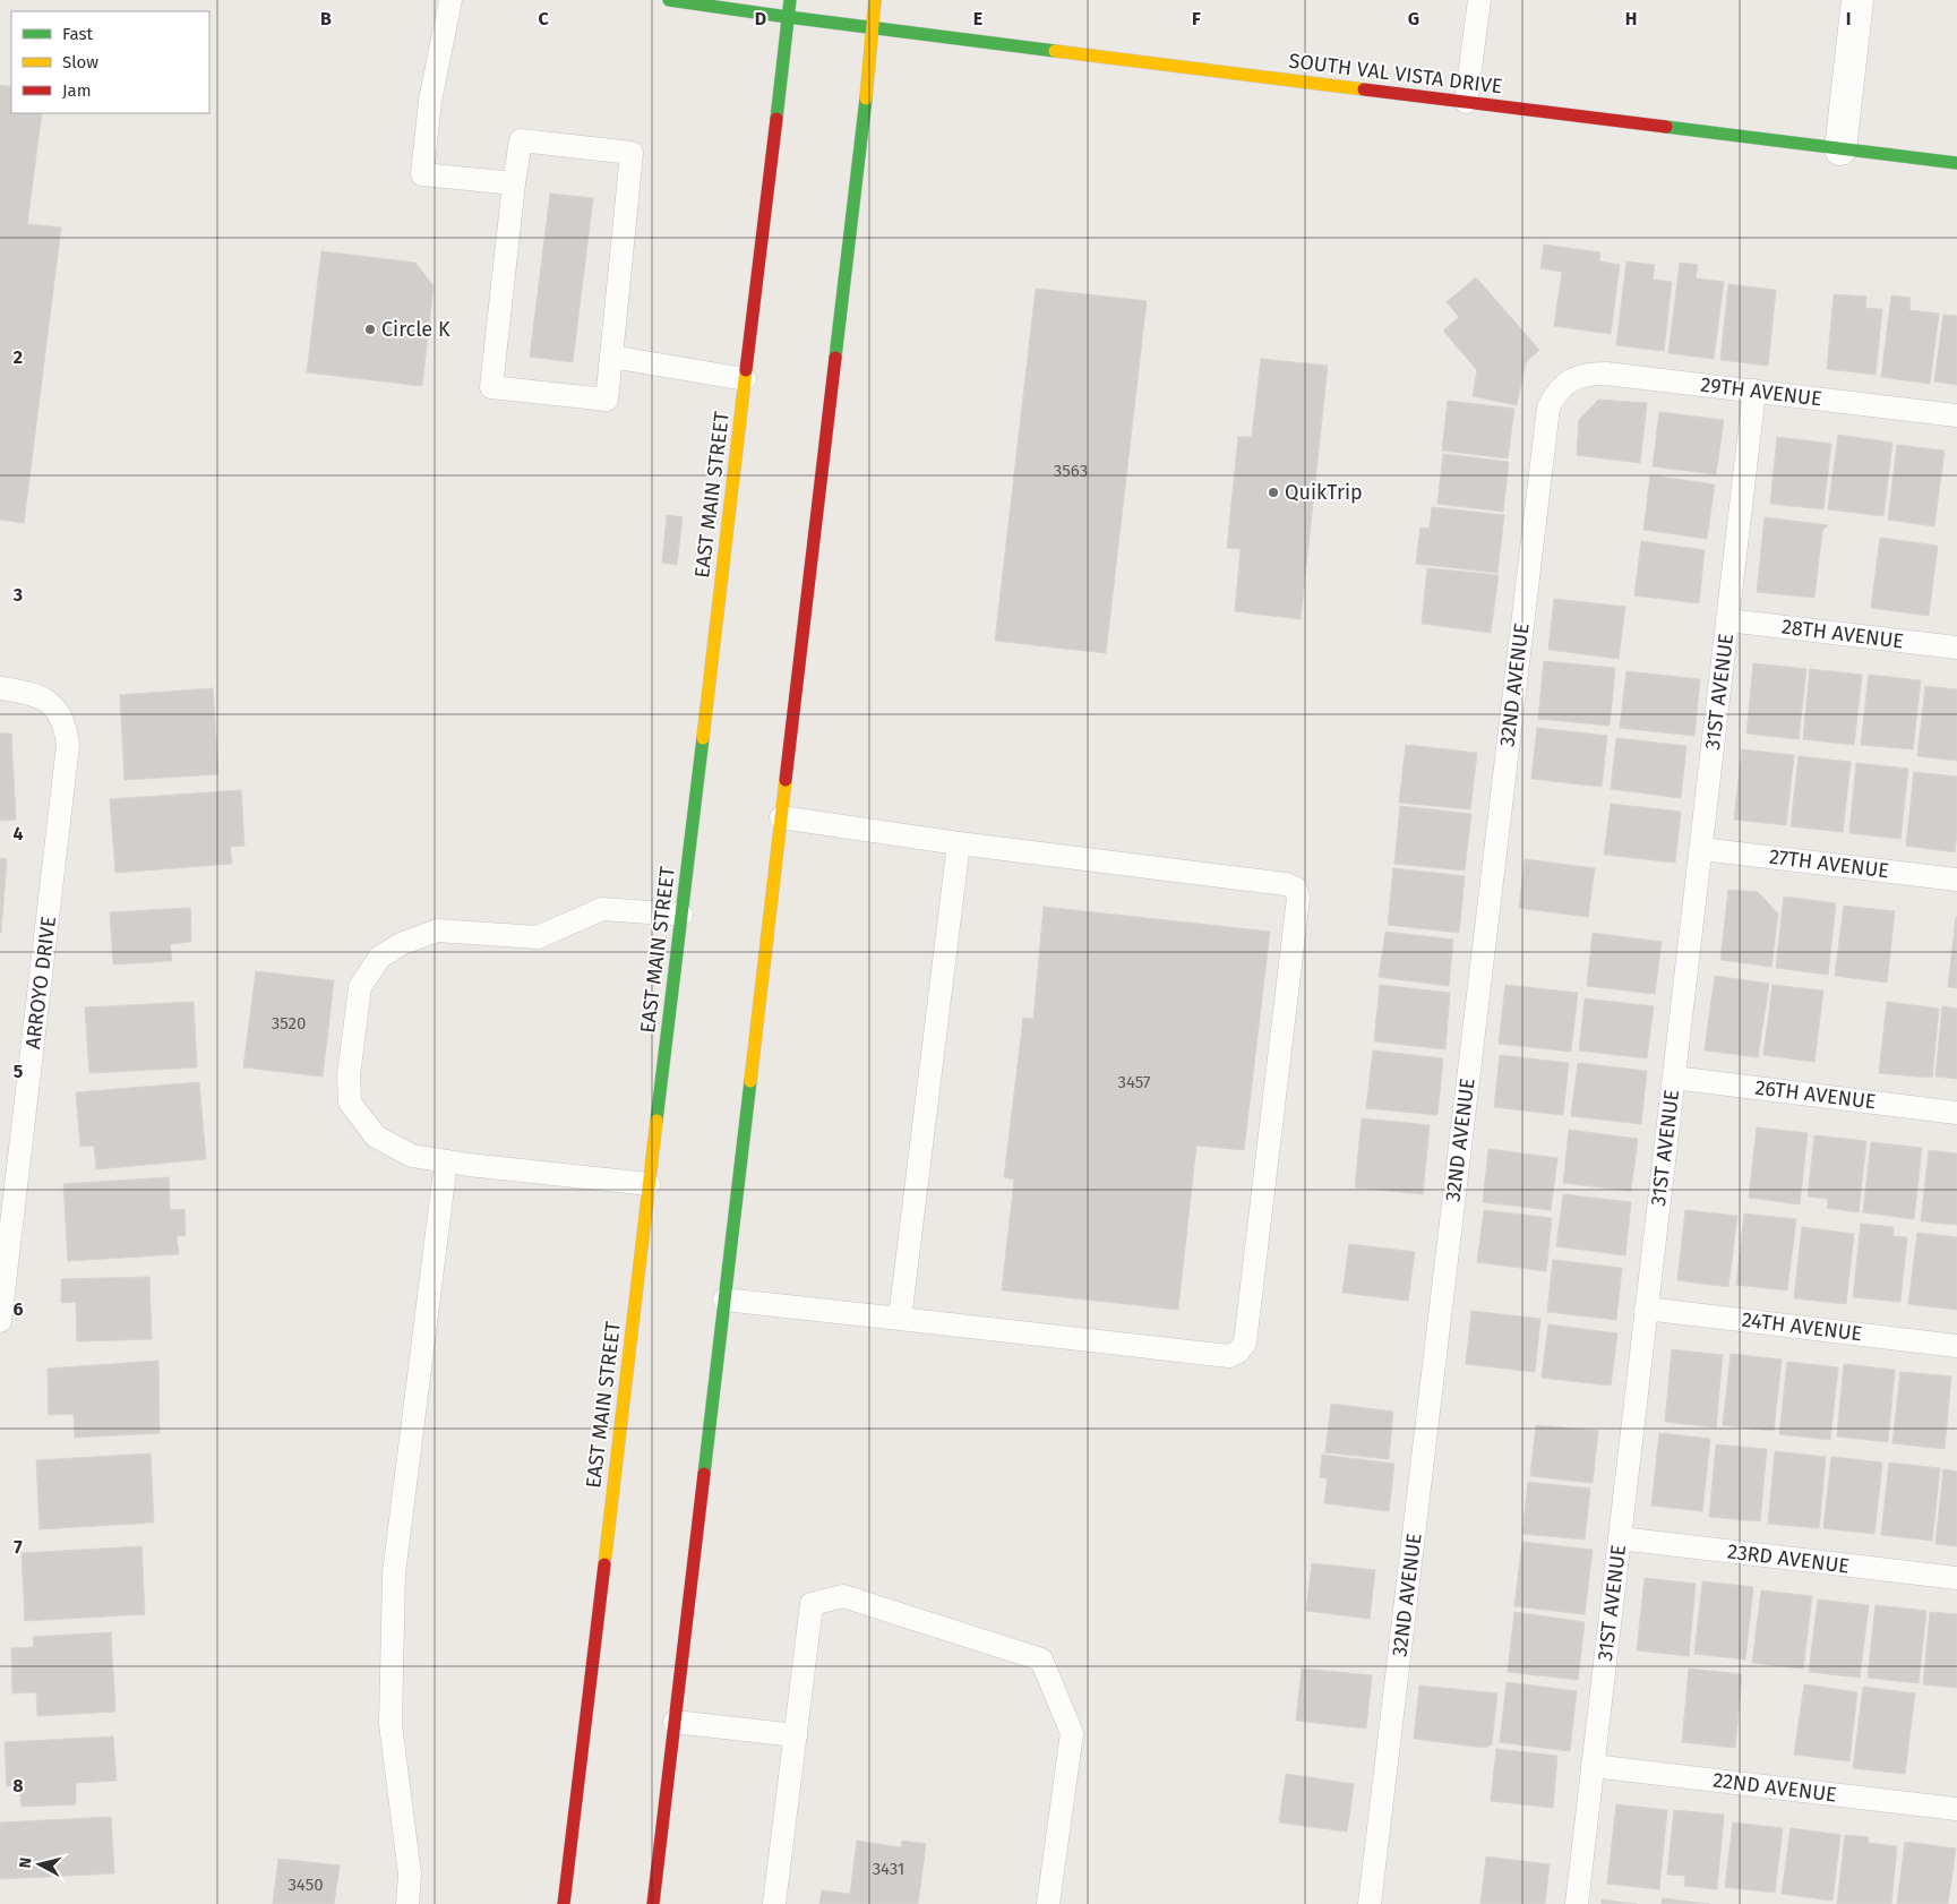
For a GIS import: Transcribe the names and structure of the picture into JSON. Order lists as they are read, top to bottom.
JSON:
{
  "streets": {
    "main road": ["SOUTH VAL VISTA DRIVE", "EAST MAIN STREET"],
    "lane": [
      "29TH AVENUE",
      "28TH AVENUE",
      "32ND AVENUE",
      "31ST AVENUE",
      "27TH AVENUE",
      "ARROYO DRIVE",
      "26TH AVENUE",
      "24TH AVENUE",
      "23RD AVENUE",
      "22ND AVENUE"
    ]
  },
  "crossings": [
    ["SOUTH VAL VISTA DRIVE", "EAST MAIN STREET"],
    ["29TH AVENUE", "32ND AVENUE"],
    ["29TH AVENUE", "31ST AVENUE"],
    ["28TH AVENUE", "31ST AVENUE"],
    ["31ST AVENUE", "27TH AVENUE"],
    ["31ST AVENUE", "26TH AVENUE"],
    ["31ST AVENUE", "24TH AVENUE"],
    ["31ST AVENUE", "23RD AVENUE"],
    ["31ST AVENUE", "22ND AVENUE"]
  ],
  "places": ["Circle K", "QuikTrip"],
  "house_numbers": [
    "3563",
    "3520",
    "3457",
    "3431",
    "3450"
  ],
  "legend": ["Fast", "Slow", "Jam"],
  "north": "left",
  "grid": {
    "columns": [
      "B",
      "C",
      "D",
      "E",
      "F",
      "G",
      "H",
      "I"
    ],
    "rows": [
      "2",
      "3",
      "4",
      "5",
      "6",
      "7",
      "8"
    ]
  }
}
